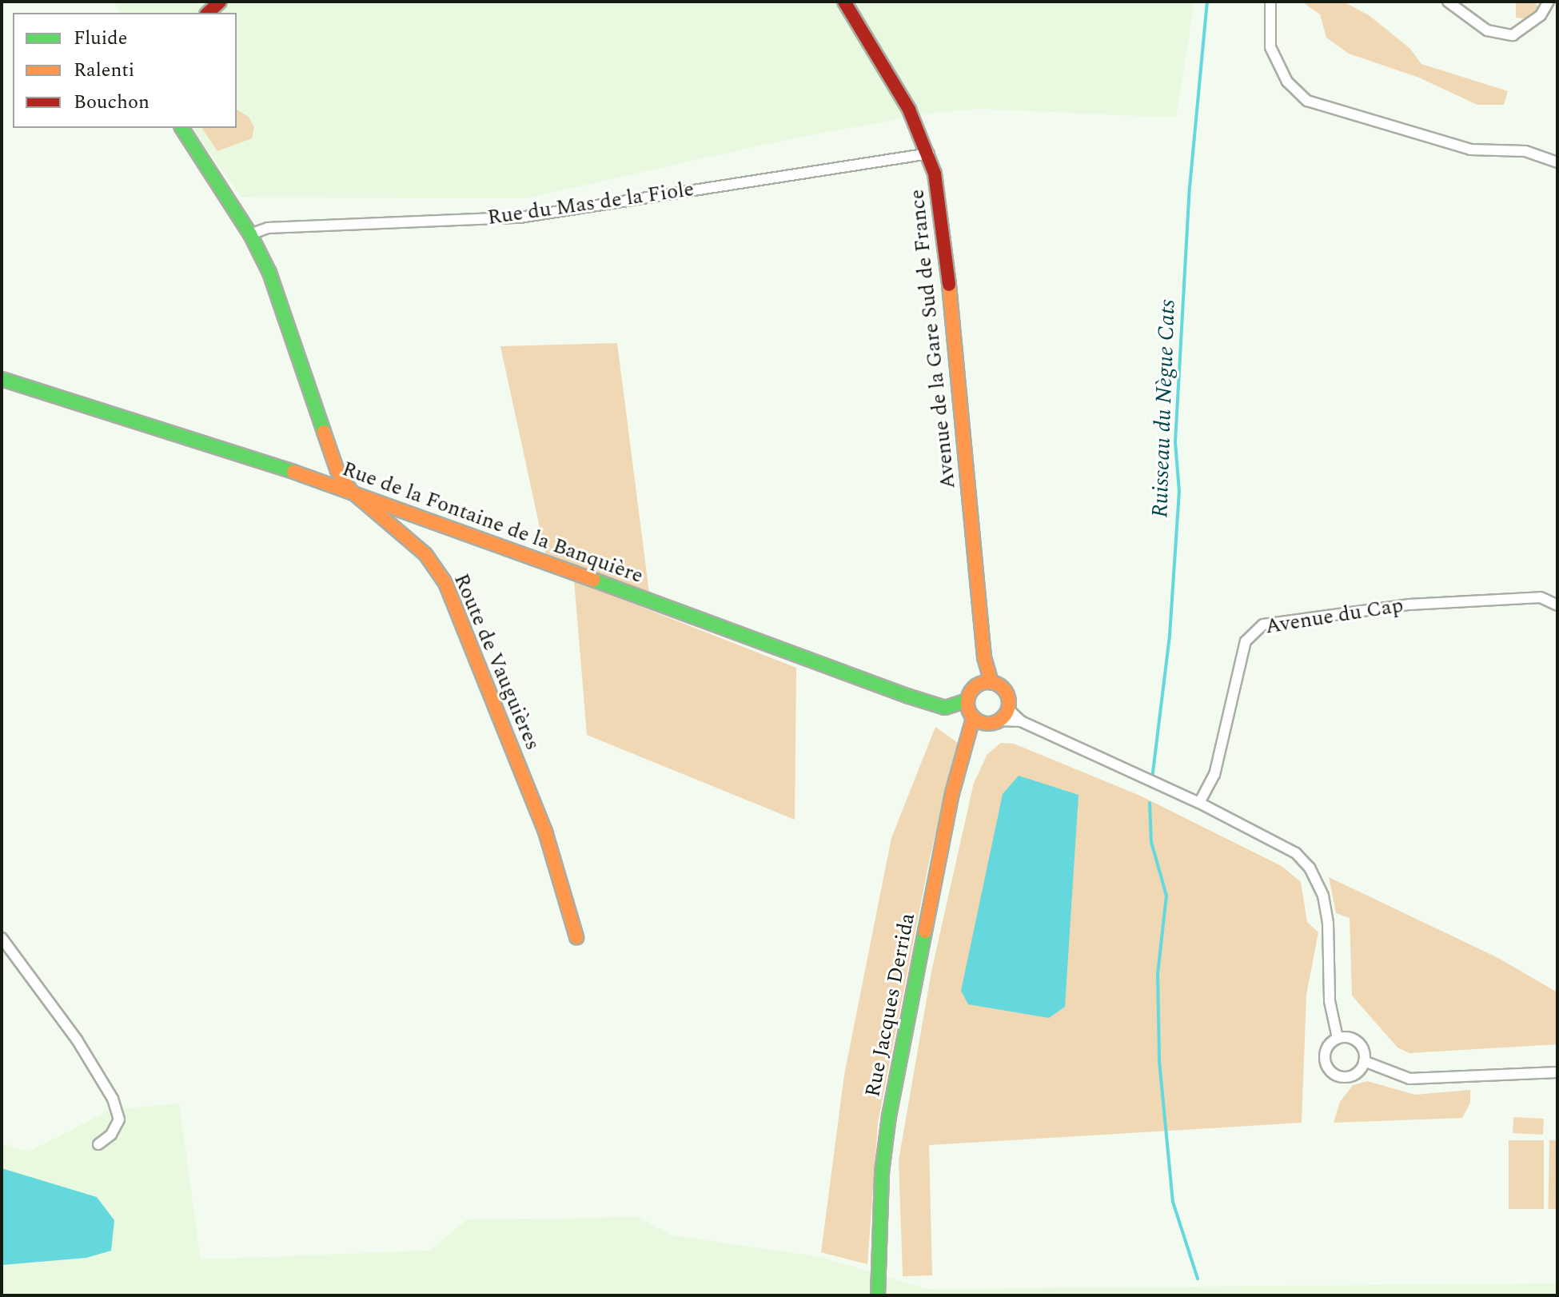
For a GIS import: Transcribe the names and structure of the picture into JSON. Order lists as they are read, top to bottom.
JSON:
{
  "streets": {
    "street": [
      "Rue du Mas de la Fiole",
      "Avenue de la Gare Sud de France",
      "Rue de la Fontaine de la Banquière",
      "Avenue du Cap",
      "Route de Vauguières",
      "Rue Jacques Derrida"
    ]
  },
  "crossings": [
    ["Rue du Mas de la Fiole", "Avenue de la Gare Sud de France"],
    ["Rue du Mas de la Fiole", "Route de Vauguières"],
    ["Rue de la Fontaine de la Banquière", "Route de Vauguières"]
  ],
  "water": ["Ruisseau du Nègue Cats"],
  "legend": ["Fluide", "Ralenti", "Bouchon"]
}
